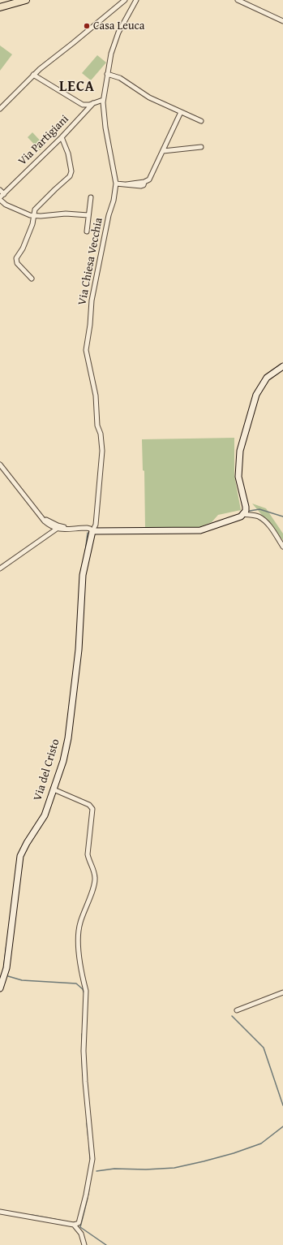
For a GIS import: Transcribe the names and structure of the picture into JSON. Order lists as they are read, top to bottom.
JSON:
{
  "streets": {
    "street": ["Via Partigiani", "Via Chiesa Vecchia", "Via del Cristo"]
  },
  "crossings": [
    ["Via Partigiani", "Via Chiesa Vecchia"],
    ["Via Chiesa Vecchia", "Via del Cristo"]
  ],
  "districts": ["LECA"],
  "places": ["Casa Leuca"]
}
